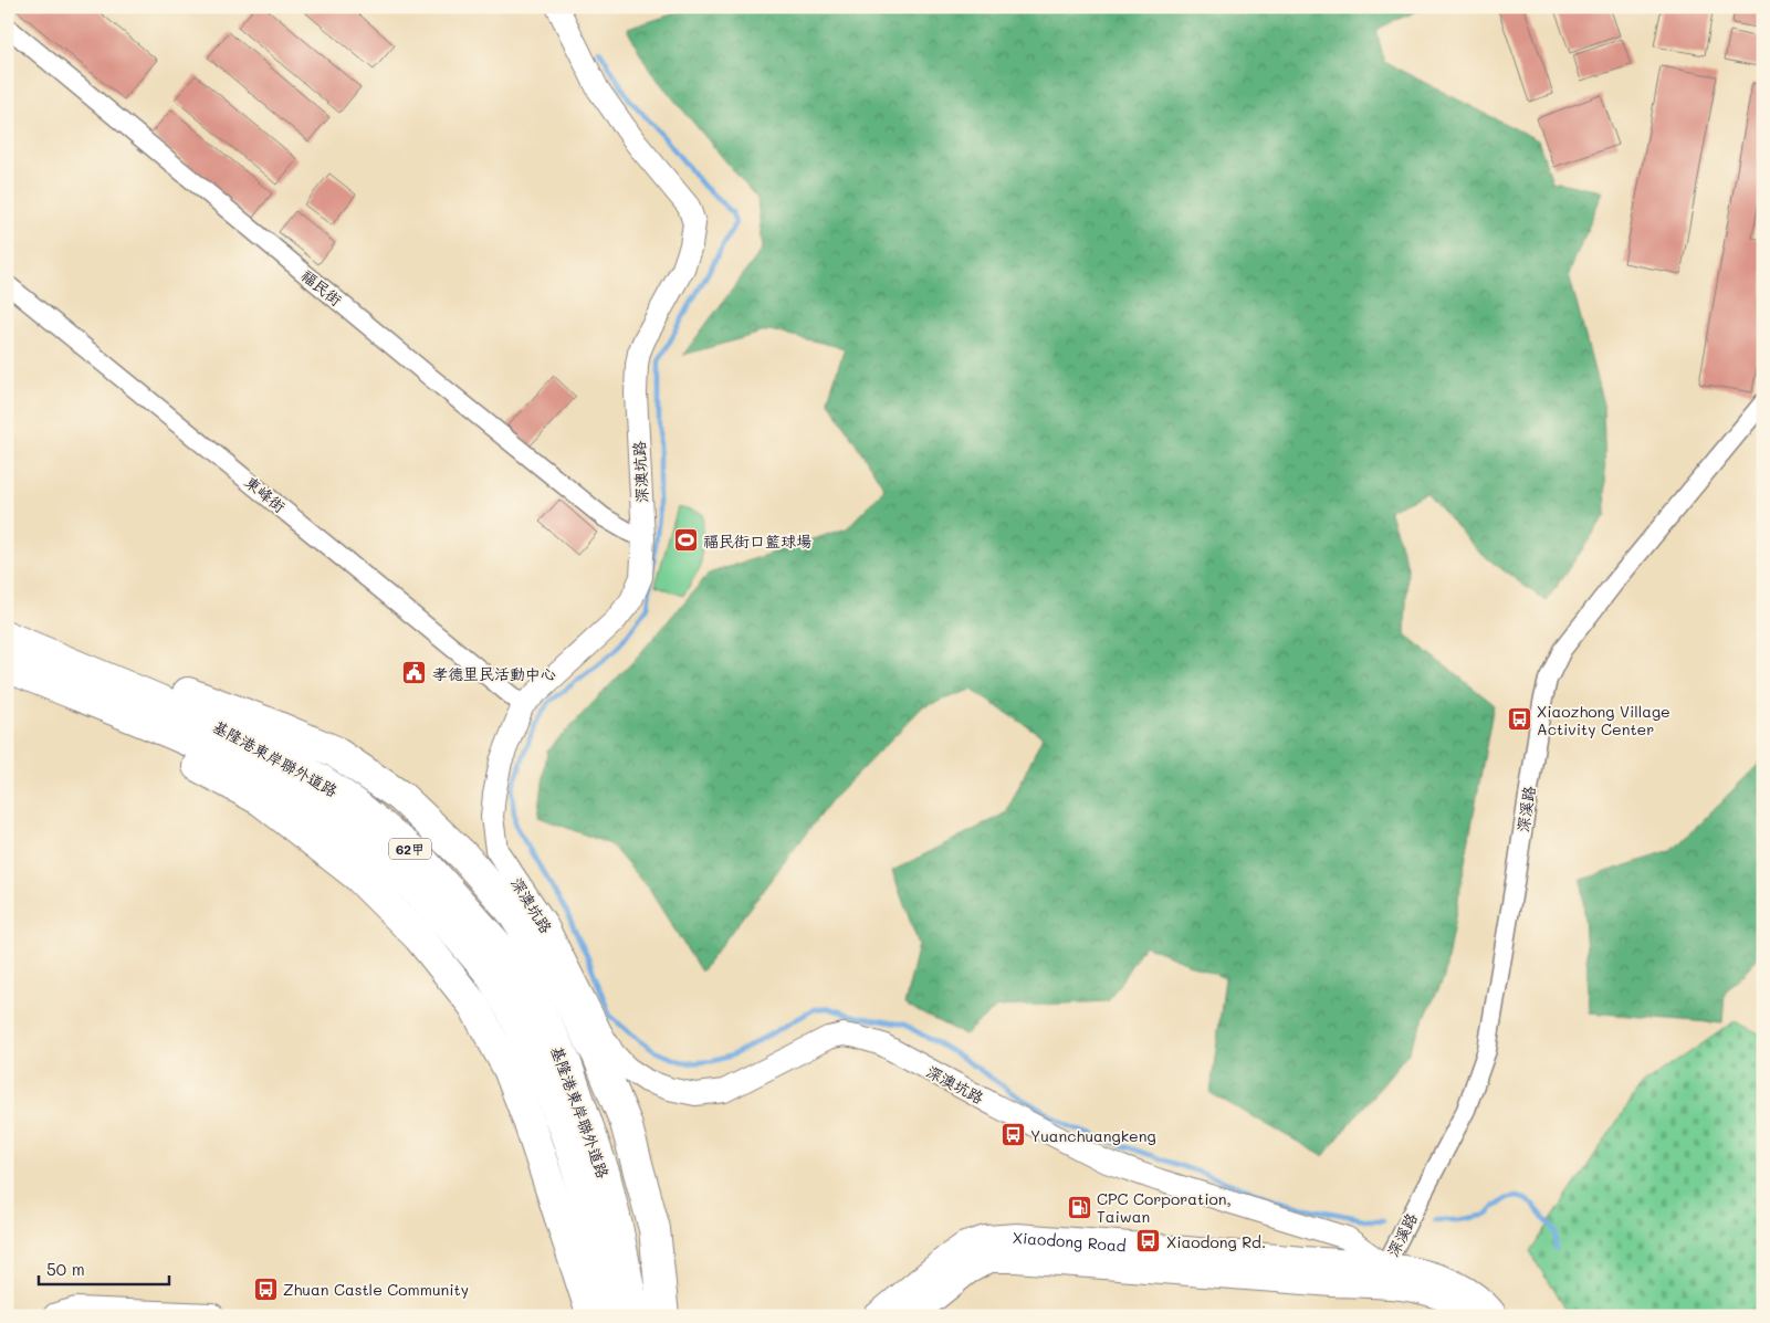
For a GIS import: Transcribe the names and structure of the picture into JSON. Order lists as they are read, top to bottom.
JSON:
{
  "streets": {
    "highway": ["基隆港東岸聯外道路", "62甲"],
    "main road": ["深澳坑路", "Xiaodong Road"],
    "street": ["福民街", "東峰街", "深溪路"]
  },
  "crossings": [
    ["福民街", "深澳坑路"],
    ["深澳坑路", "東峰街"],
    ["深澳坑路", "深溪路"],
    ["深澳坑路", "Xiaodong Road"],
    ["深溪路", "Xiaodong Road"]
  ],
  "places": {
    "sports": ["福民街口籃球場"],
    "public building": ["孝德里民活動中心"],
    "bus stop": [
      "Xiaozhong Village Activity Center",
      "Yuanchuangkeng",
      "Xiaodong Rd.",
      "Zhuan Castle Community"
    ],
    "fuel station": ["CPC Corporation, Taiwan"]
  },
  "scale_bar": "50 m"
}
